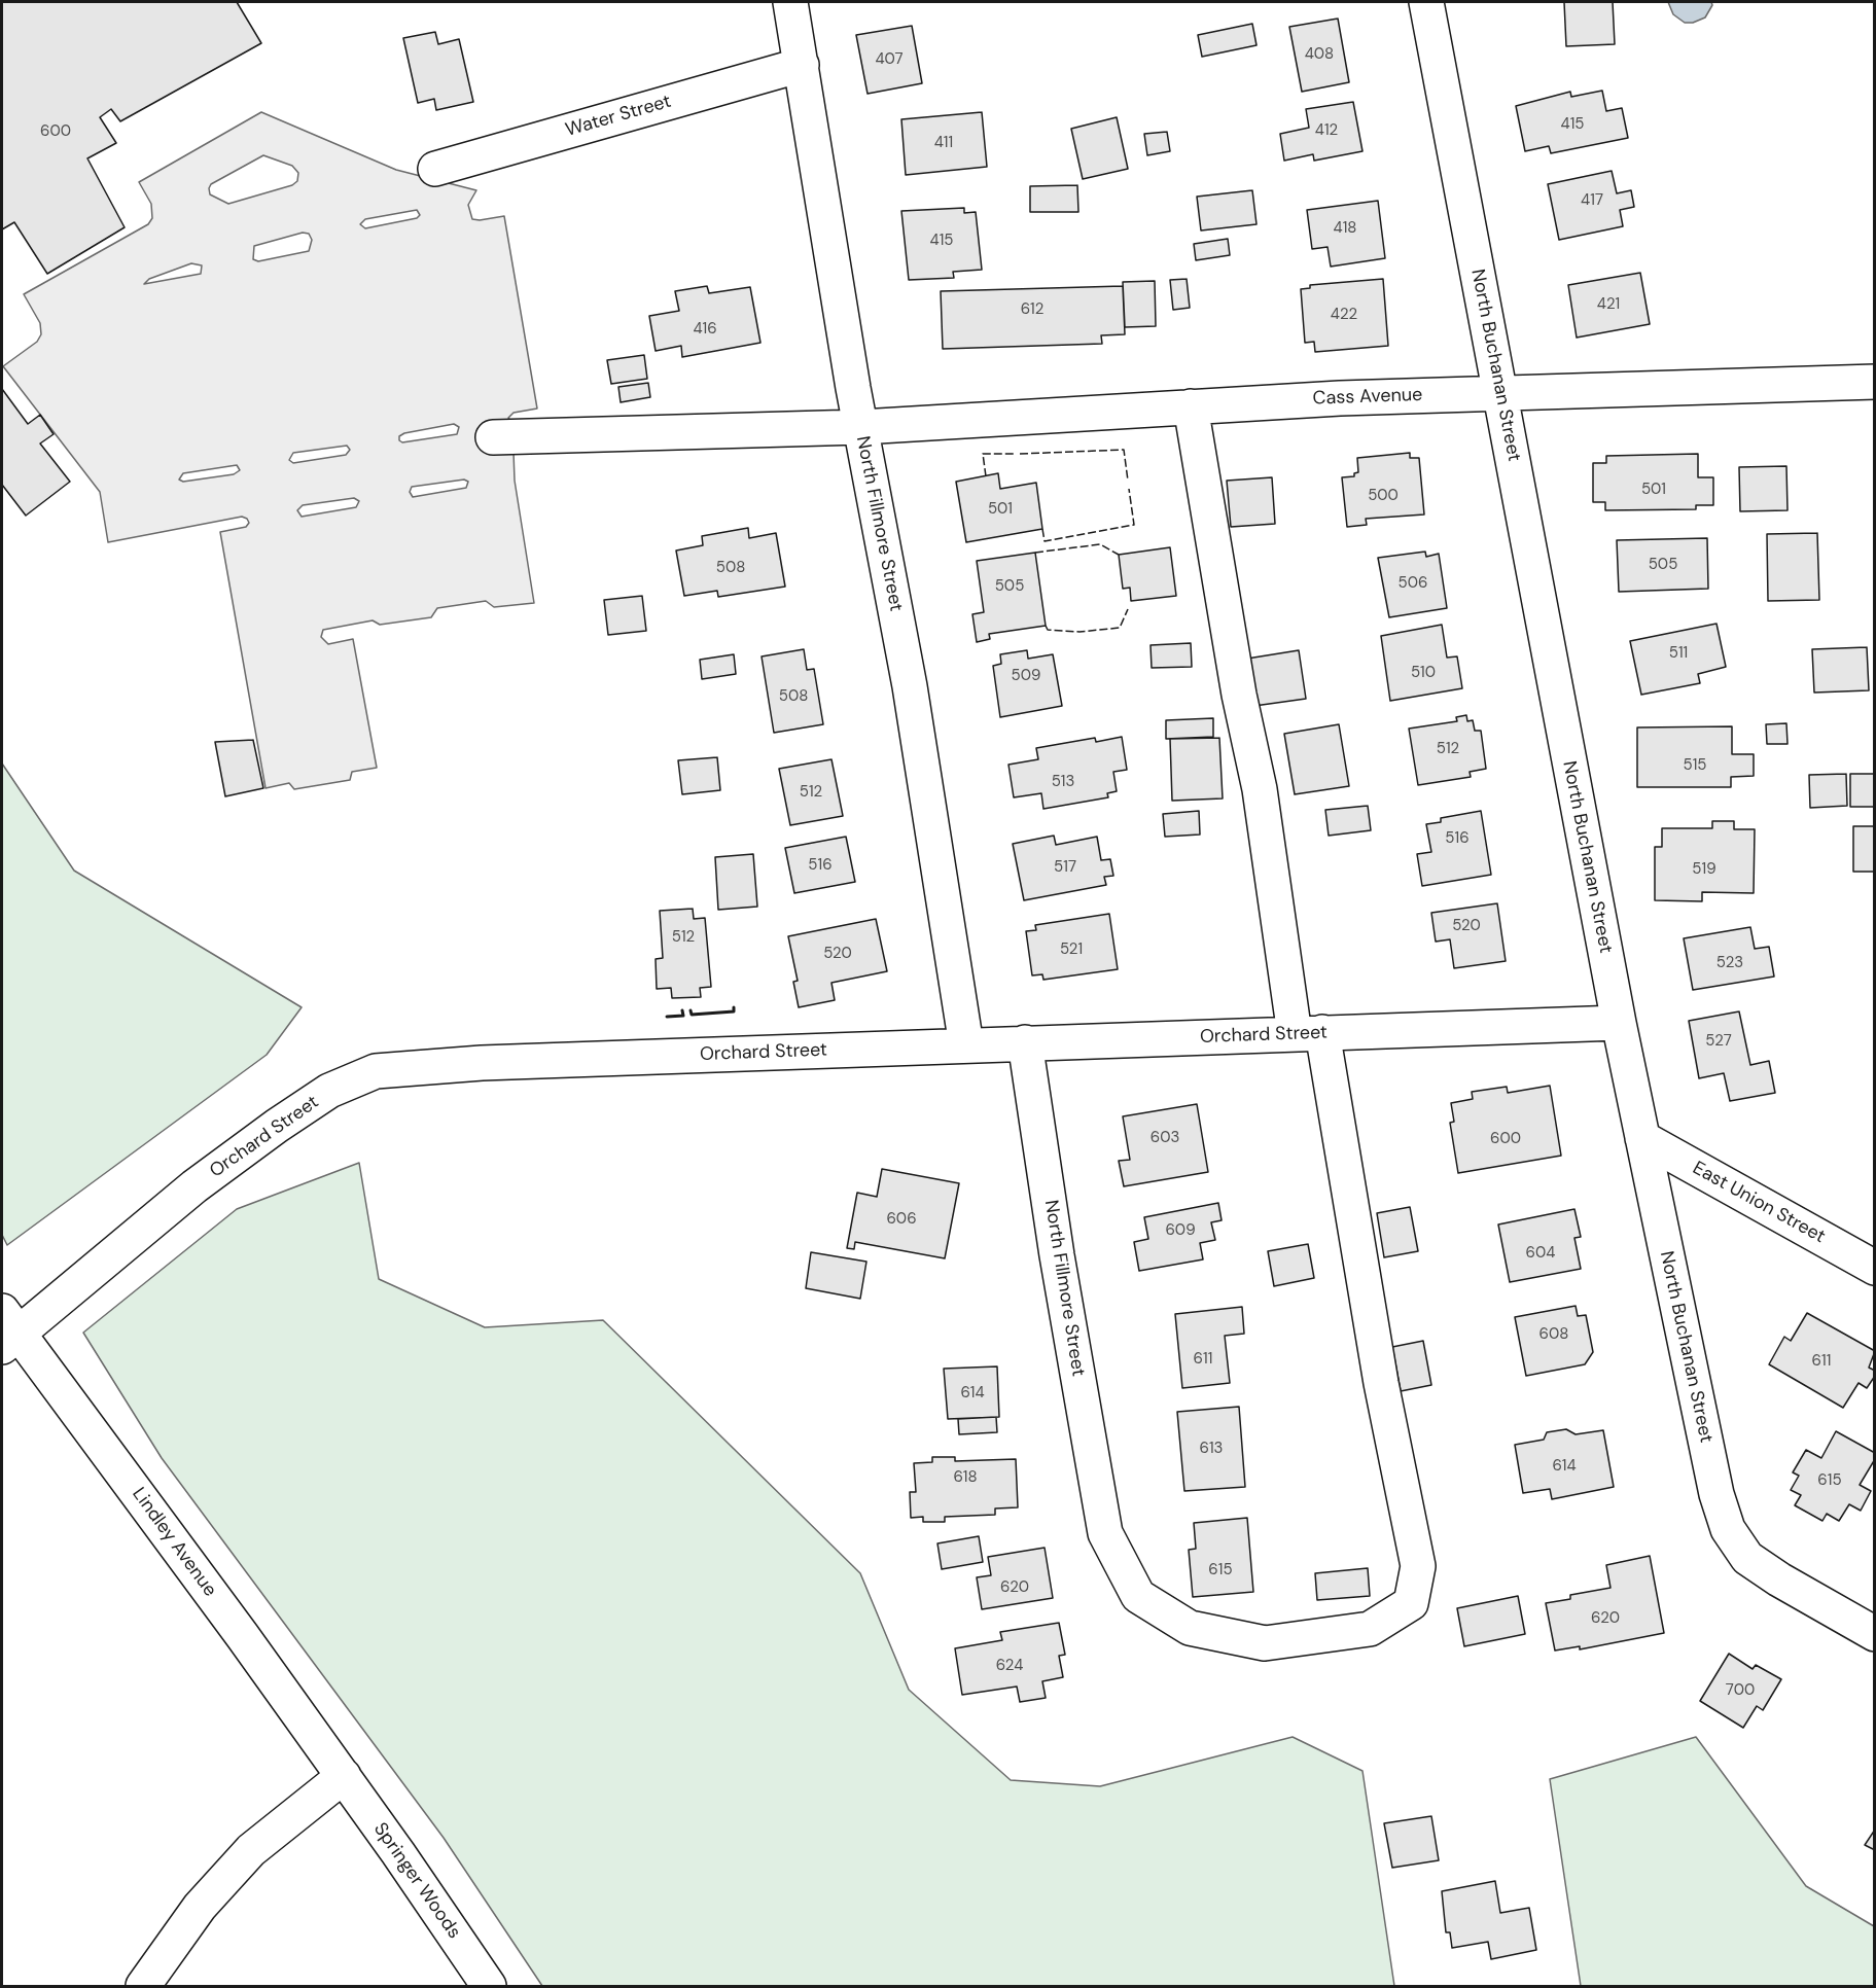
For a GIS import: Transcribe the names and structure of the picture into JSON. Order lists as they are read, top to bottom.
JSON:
{
  "streets": {
    "street": [
      "Water Street",
      "North Buchanan Street",
      "Cass Avenue",
      "North Fillmore Street",
      "Orchard Street",
      "East Union Street",
      "Lindley Avenue",
      "Springer Woods"
    ]
  },
  "crossings": [
    ["Water Street", "North Fillmore Street"],
    ["North Buchanan Street", "Cass Avenue"],
    ["North Buchanan Street", "Orchard Street"],
    ["North Buchanan Street", "East Union Street"],
    ["Cass Avenue", "North Fillmore Street"],
    ["North Fillmore Street", "Orchard Street"],
    ["Orchard Street", "Lindley Avenue"],
    ["Lindley Avenue", "Springer Woods"]
  ],
  "house_numbers": [
    "408",
    "407",
    "415",
    "412",
    "600",
    "411",
    "417",
    "418",
    "415",
    "421",
    "612",
    "422",
    "416",
    "501",
    "500",
    "501",
    "505",
    "508",
    "506",
    "505",
    "511",
    "510",
    "509",
    "508",
    "512",
    "515",
    "513",
    "512",
    "516",
    "516",
    "517",
    "519",
    "520",
    "512",
    "521",
    "520",
    "523",
    "527",
    "603",
    "600",
    "606",
    "609",
    "604",
    "608",
    "611",
    "611",
    "614",
    "613",
    "614",
    "618",
    "615",
    "615",
    "620",
    "620",
    "624",
    "700"
  ]
}
